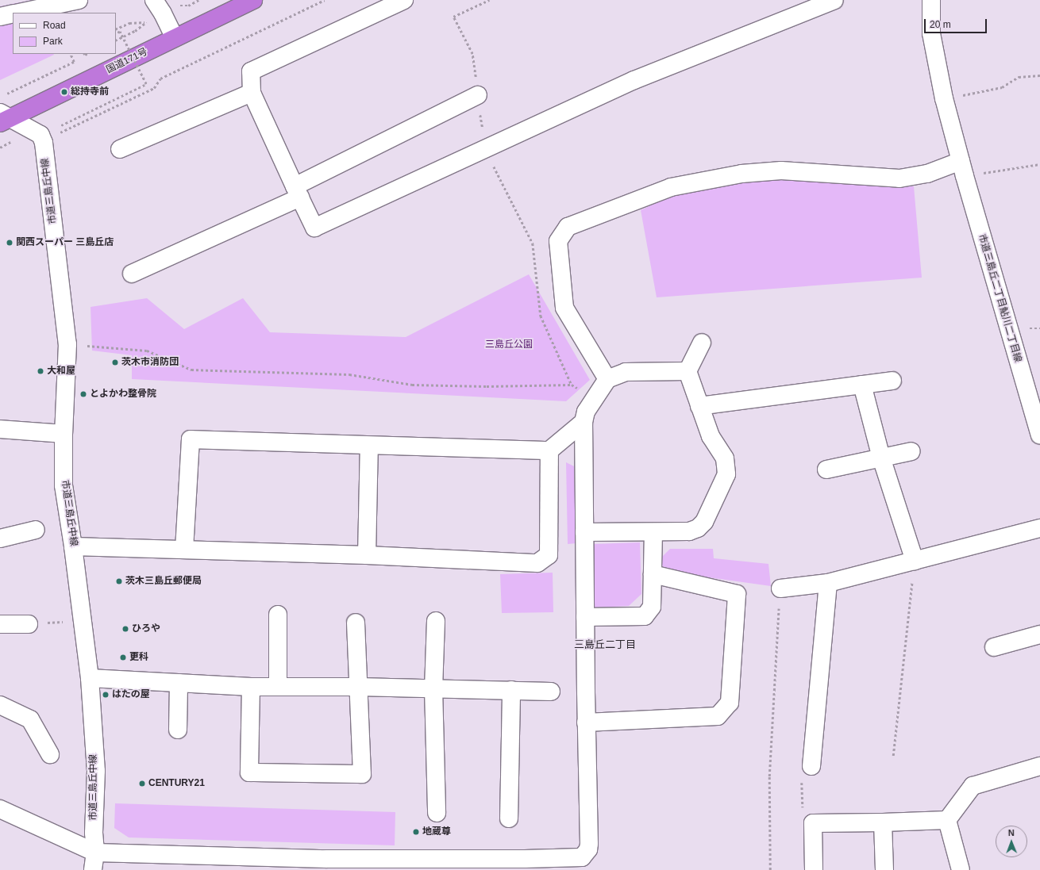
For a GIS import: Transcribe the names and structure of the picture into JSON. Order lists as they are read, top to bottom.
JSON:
{
  "streets": {
    "highway": ["国道171号"],
    "street": ["市道三島丘中線", "市道三島丘二丁目鮎川二丁目線"]
  },
  "crossings": [
    ["国道171号", "市道三島丘中線"]
  ],
  "districts": ["三島丘二丁目"],
  "parks": ["三島丘公園"],
  "places": [
    "総持寺前",
    "関西スーパー 三島丘店",
    "茨木市消防団",
    "大和屋",
    "とよかわ整骨院",
    "茨木三島丘郵便局",
    "ひろや",
    "更科",
    "はたの屋",
    "CENTURY21",
    "地蔵尊"
  ],
  "legend": ["Road", "Park"],
  "scale_bar": "20 m",
  "north": "top"
}
